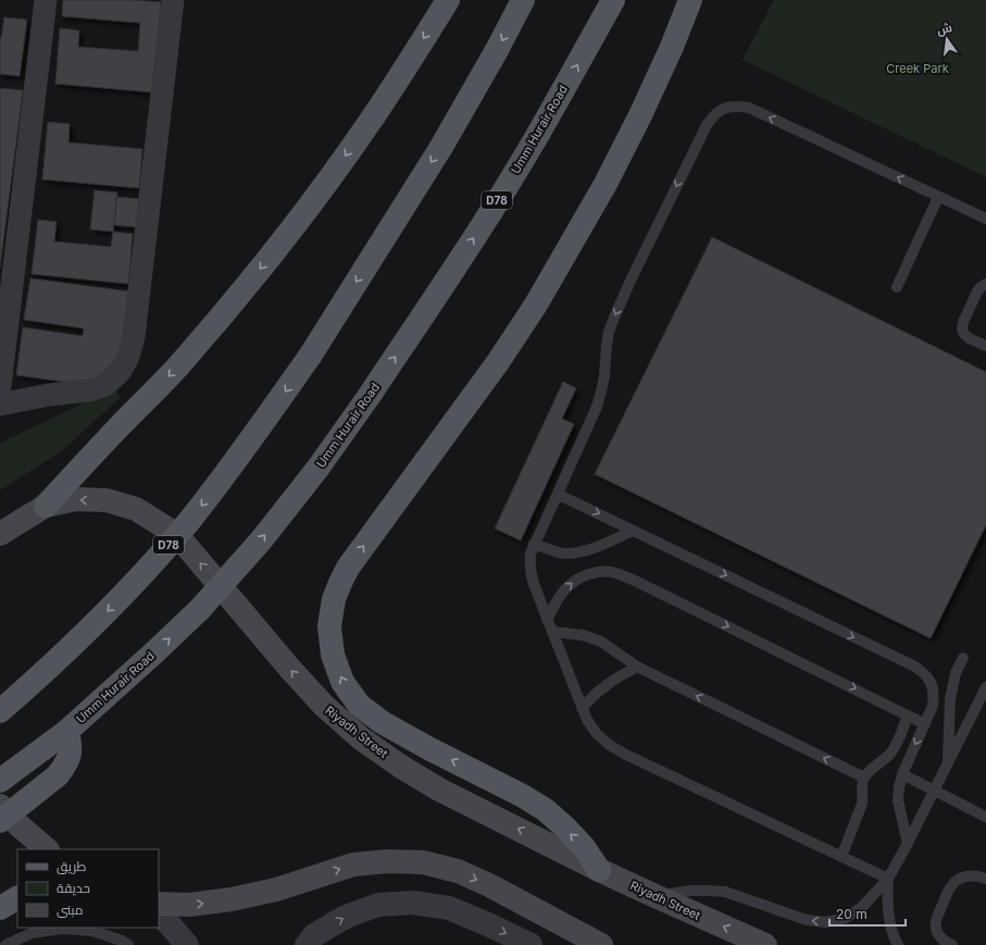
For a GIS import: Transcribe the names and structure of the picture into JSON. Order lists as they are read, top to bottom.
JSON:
{
  "streets": {
    "main road": ["Umm Hurair Road", "D78", "Riyadh Street"]
  },
  "one_way": ["Riyadh Street"],
  "parks": ["Creek Park"],
  "legend": ["طريق", "حديقة", "مبنى"],
  "scale_bar": "20 m",
  "north": "top"
}
